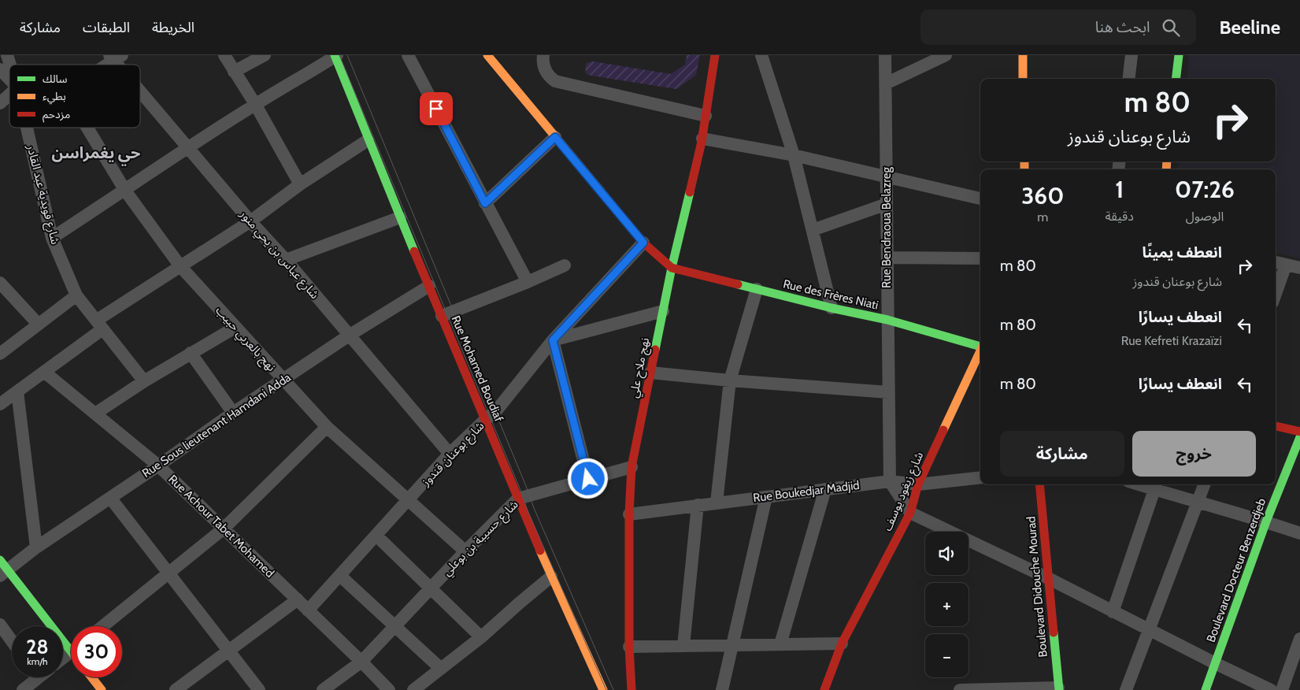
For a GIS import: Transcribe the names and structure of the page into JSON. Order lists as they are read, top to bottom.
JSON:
{
  "streets": {
    "main road": [
      "Rue des Frères Niati",
      "نهج ملاح علي",
      "Rue Mohamed Boudiaf",
      "شارع زيغود يوسف",
      "Boulevard Docteur Benzerdjeb",
      "Boulevard Didouche Mourad"
    ],
    "street": [
      "شارع قويدية عبد القادر",
      "Rue Bendraoua Belazreg",
      "شارع عباس بن يحي منور",
      "نهج بالعربي حبيب",
      "Rue Sous lieutenant Hamdani Adda",
      "شارع بوعنان قندوز",
      "Rue Boukedjar Madjid",
      "Rue Achour Tabet Mohamed",
      "شارع حسيبة بن بوعلي"
    ]
  },
  "crossings": [
    ["Rue Bendraoua Belazreg", "Rue des Frères Niati"],
    ["Rue Bendraoua Belazreg", "Rue Boukedjar Madjid"],
    ["شارع عباس بن يحي منور", "Rue Sous lieutenant Hamdani Adda"],
    ["شارع عباس بن يحي منور", "شارع بوعنان قندوز"],
    ["Rue des Frères Niati", "نهج ملاح علي"],
    ["نهج بالعربي حبيب", "Rue Sous lieutenant Hamdani Adda"],
    ["نهج بالعربي حبيب", "شارع بوعنان قندوز"],
    ["نهج بالعربي حبيب", "شارع حسيبة بن بوعلي"],
    ["نهج ملاح علي", "Rue Boukedjar Madjid"],
    ["نهج ملاح علي", "شارع حسيبة بن بوعلي"],
    ["Rue Mohamed Boudiaf", "Rue Sous lieutenant Hamdani Adda"],
    ["Rue Mohamed Boudiaf", "شارع بوعنان قندوز"],
    ["Rue Mohamed Boudiaf", "شارع حسيبة بن بوعلي"],
    ["Rue Sous lieutenant Hamdani Adda", "Rue Achour Tabet Mohamed"],
    ["شارع بوعنان قندوز", "Rue Achour Tabet Mohamed"],
    ["Rue Boukedjar Madjid", "شارع زيغود يوسف"],
    ["Rue Achour Tabet Mohamed", "شارع حسيبة بن بوعلي"]
  ],
  "districts": ["حي يغمراسن"],
  "legend": ["سالك", "بطيء", "مزدحم"],
  "page": {
    "header": "Beeline",
    "search": "ابحث هنا",
    "nav": ["الخريطة", "الطبقات", "مشاركة"],
    "turn": ["80 m", "شارع بوعنان قندوز"],
    "eta": [
      "07:26",
      "الوصول",
      "1",
      "دقيقة",
      "360",
      "m"
    ],
    "list": [
      {
        "name": "انعطف يمينًا",
        "note": "شارع بوعنان قندوز",
        "value": "80 m"
      },
      {
        "name": "انعطف يسارًا",
        "note": "Rue Kefreti Krazaïzi",
        "value": "80 m"
      },
      {
        "name": "انعطف يسارًا",
        "value": "80 m"
      }
    ],
    "buttons": ["خروج", "مشاركة"],
    "map_buttons": ["+", "−"],
    "speed": "28 km/h",
    "limit": "30"
  }
}
